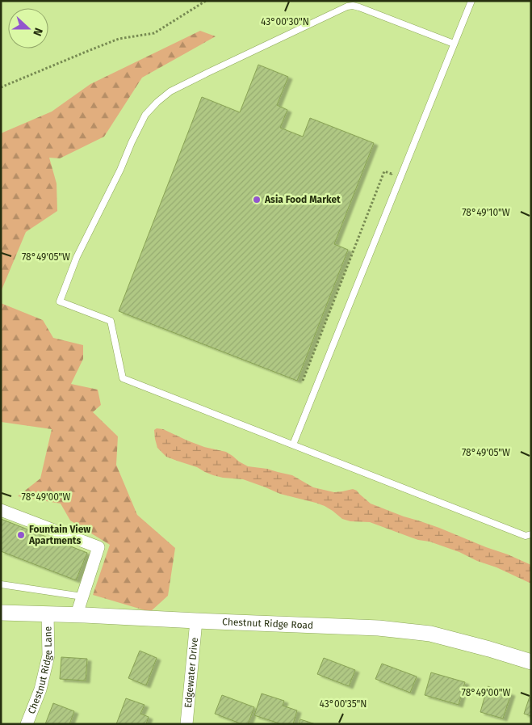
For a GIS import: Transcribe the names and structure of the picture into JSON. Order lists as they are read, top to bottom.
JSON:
{
  "streets": {
    "street": ["Chestnut Ridge Road", "Chestnut Ridge Lane", "Edgewater Drive"]
  },
  "crossings": [
    ["Chestnut Ridge Road", "Chestnut Ridge Lane"],
    ["Chestnut Ridge Road", "Edgewater Drive"]
  ],
  "places": ["Asia Food Market", "Fountain View Apartments"],
  "north": "right",
  "coordinates": [
    "43°00'30\"N",
    "78°49'10\"W",
    "78°49'05\"W",
    "78°49'00\"W",
    "43°00'35\"N"
  ]
}
